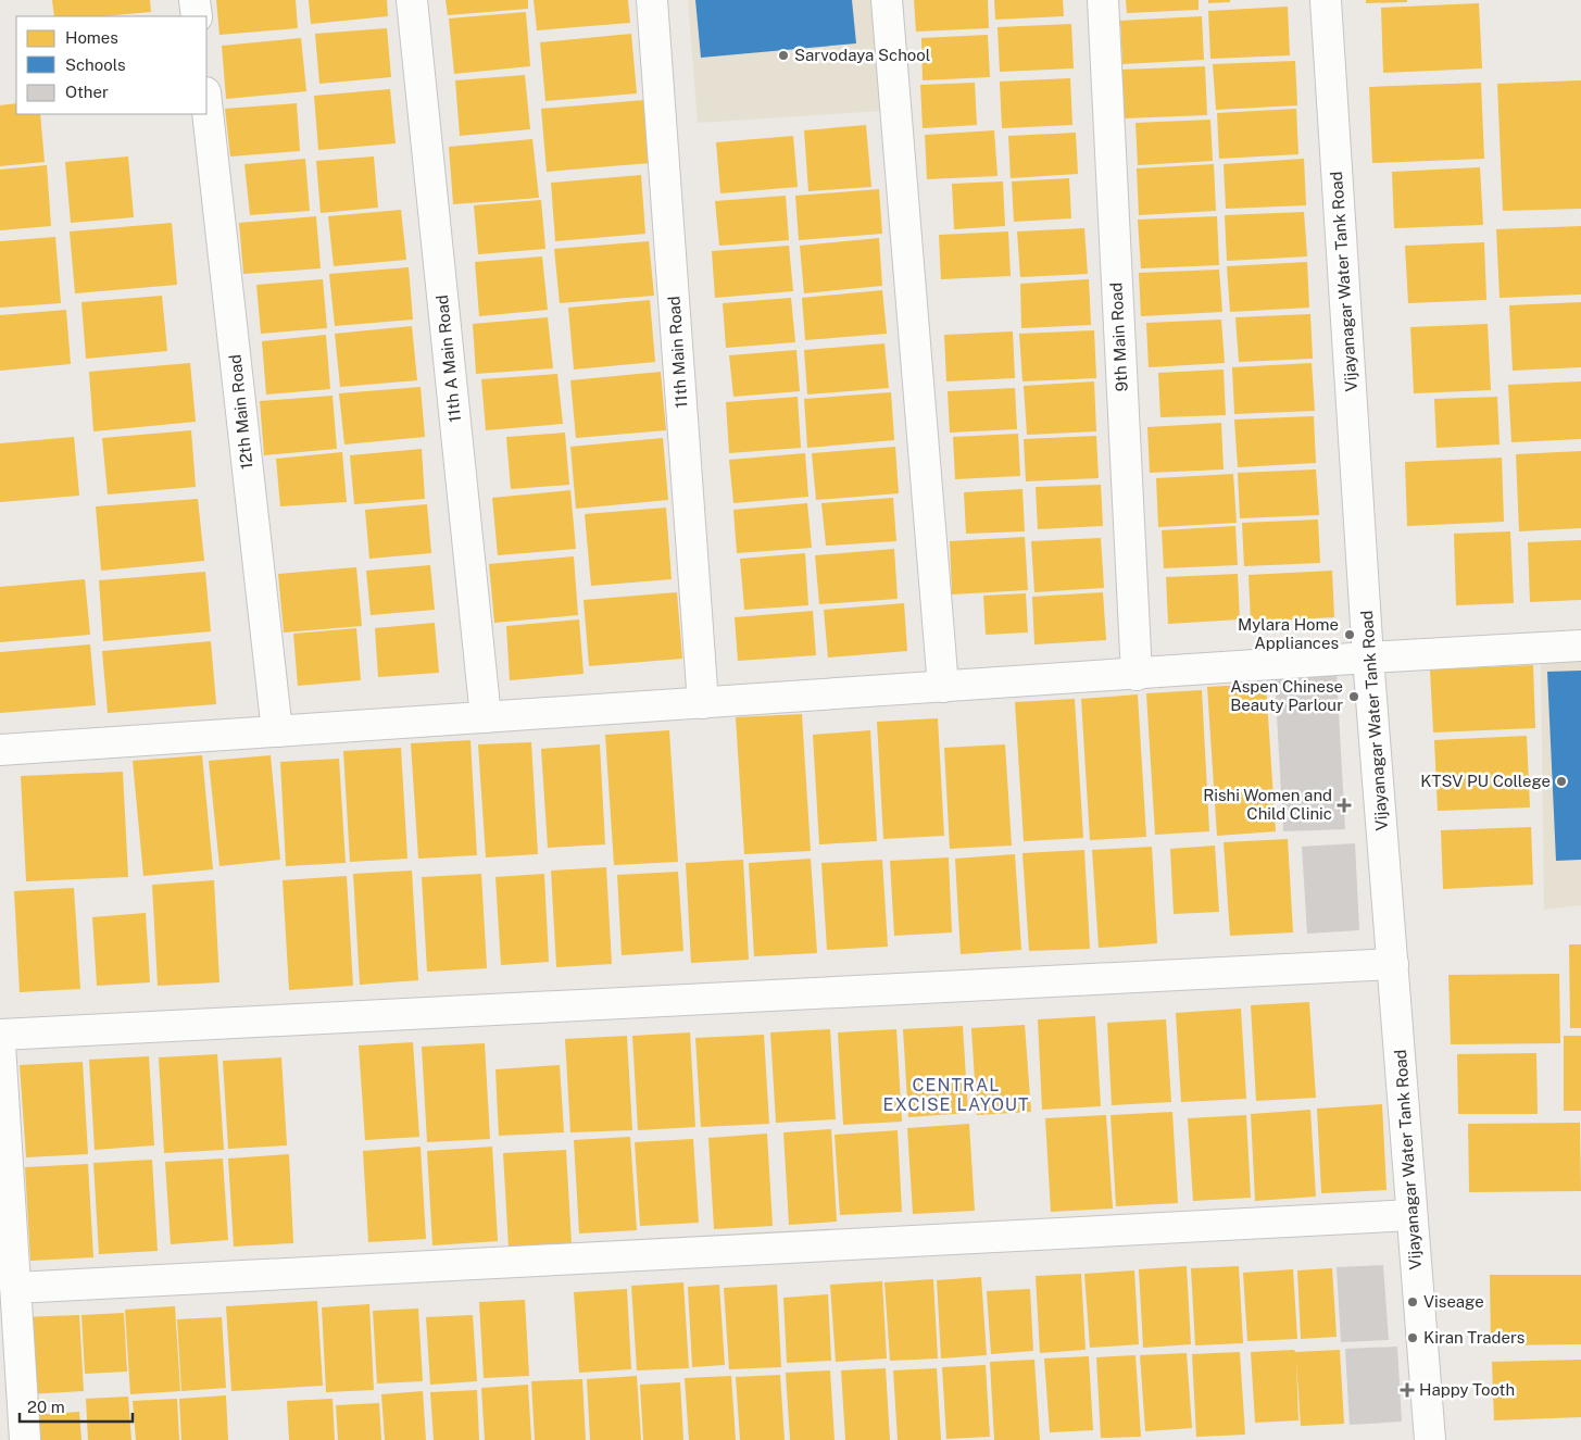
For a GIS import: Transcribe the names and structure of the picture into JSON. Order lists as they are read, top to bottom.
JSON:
{
  "streets": {
    "street": [
      "Vijayanagar Water Tank Road",
      "9th Main Road",
      "11th Main Road",
      "11th A Main Road",
      "12th Main Road"
    ]
  },
  "districts": ["CENTRAL EXCISE LAYOUT"],
  "places": {
    "other": [
      "Sarvodaya School",
      "Mylara Home Appliances",
      "Aspen Chinese Beauty Parlour",
      "KTSV PU College",
      "Viseage",
      "Kiran Traders"
    ],
    "health": ["Rishi Women and Child Clinic", "Happy Tooth"]
  },
  "legend": ["Homes", "Schools", "Other"],
  "scale_bar": "20 m"
}
